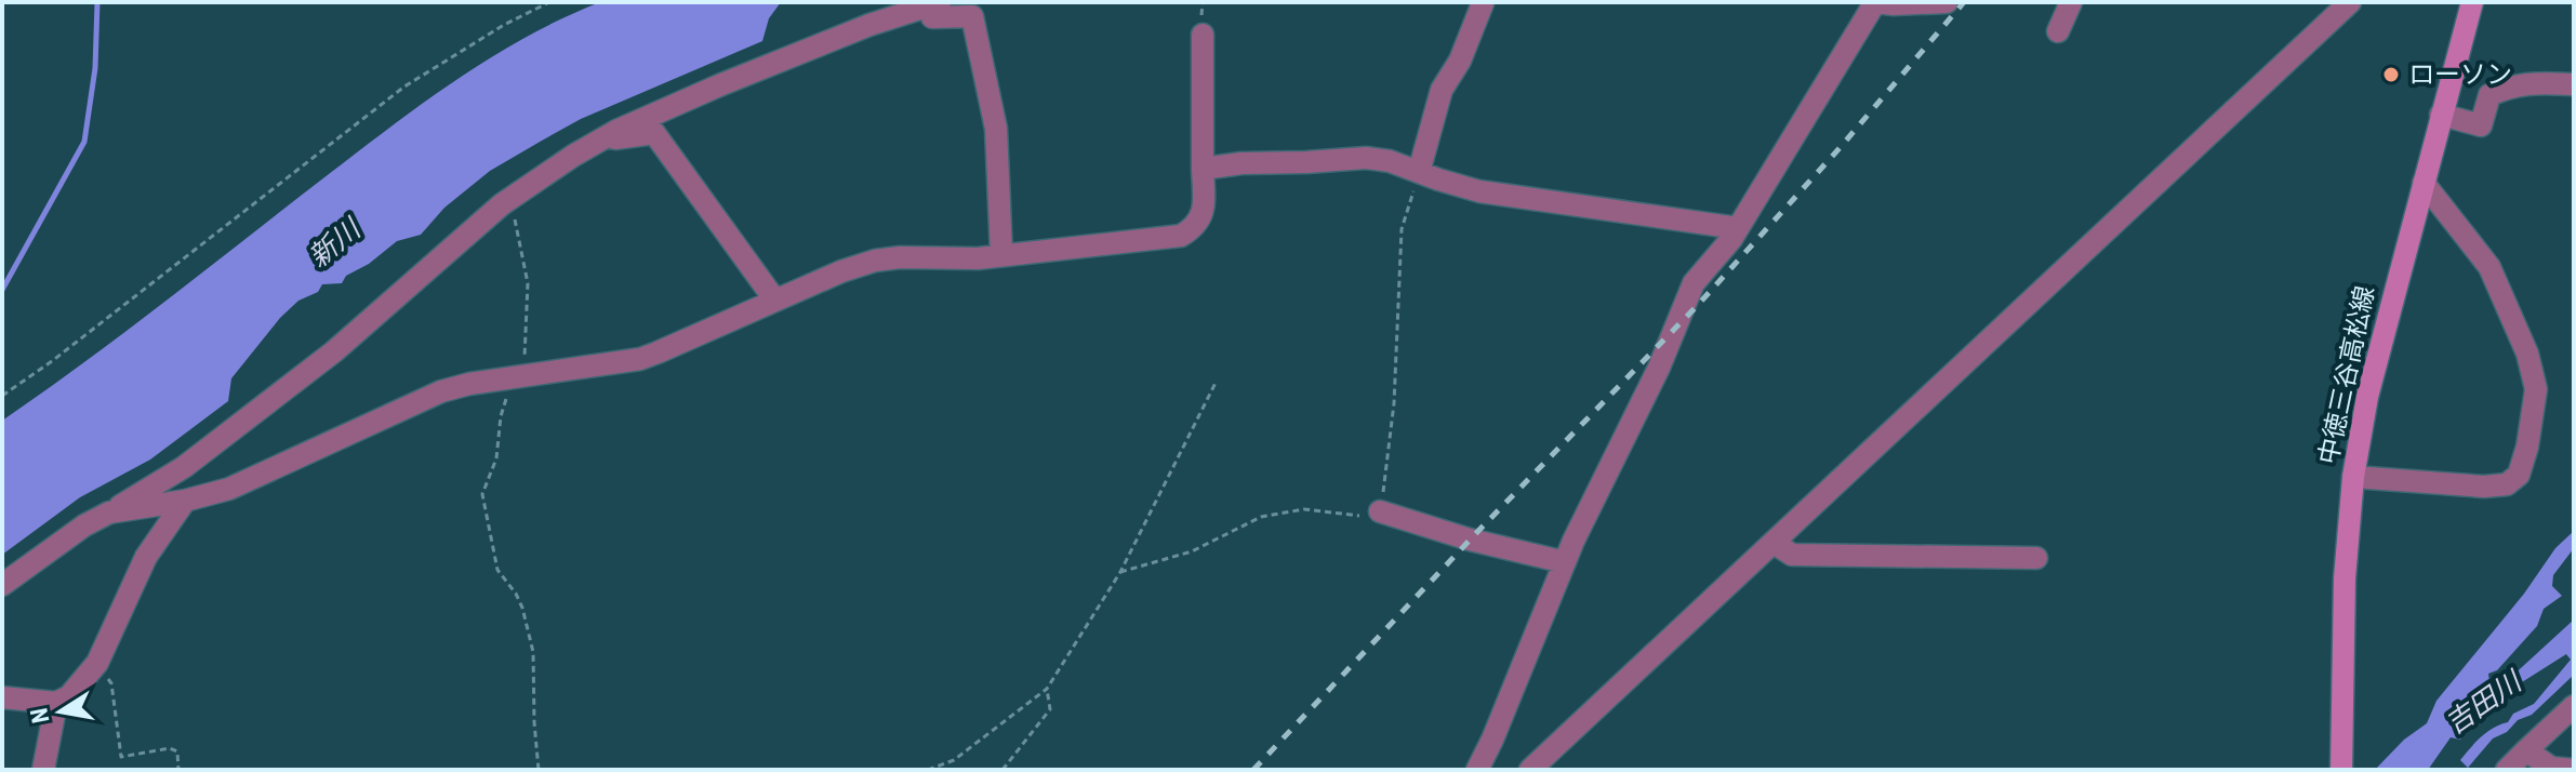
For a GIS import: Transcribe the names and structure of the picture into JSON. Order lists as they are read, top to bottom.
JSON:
{
  "streets": {
    "main road": ["中徳三谷高松線"]
  },
  "water": ["新川", "吉田川"],
  "places": ["ローソン"],
  "north": "left"
}
